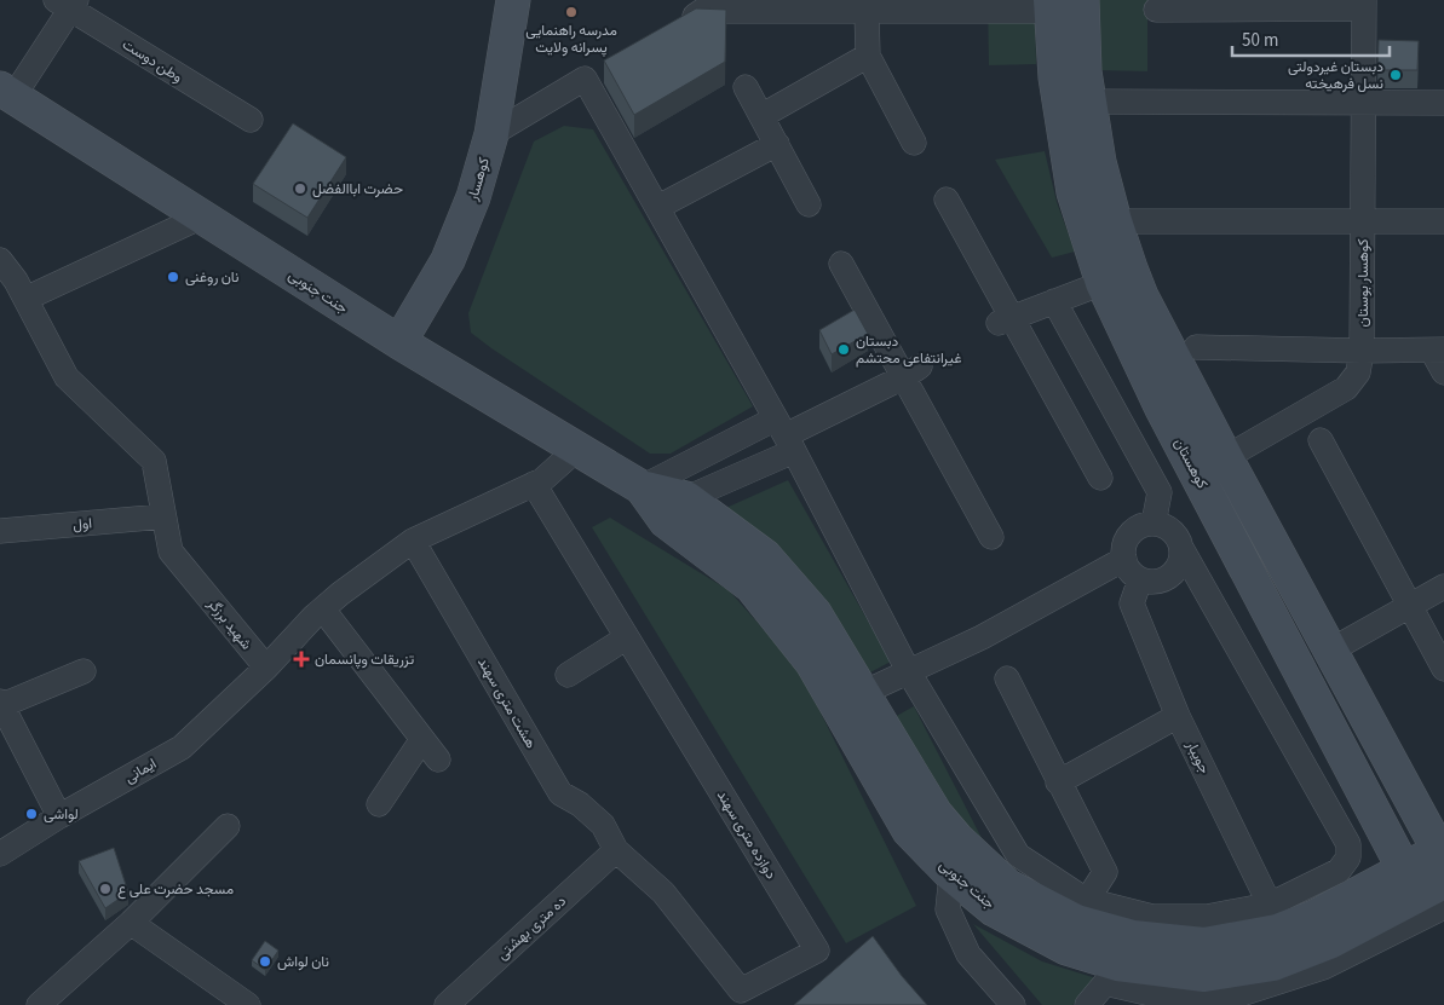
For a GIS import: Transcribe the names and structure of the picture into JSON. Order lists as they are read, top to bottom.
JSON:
{
  "streets": {
    "main road": ["کوهسار", "جنت جنوبی", "کوهستان"],
    "street": [
      "وطن دوست",
      "کوهسار بوستان",
      "اول",
      "شهید برزگر",
      "هشت متری سهند",
      "جویبار",
      "ایمانی",
      "دوازده متری سهند",
      "ده متری بهشتی"
    ]
  },
  "crossings": [
    ["کوهسار", "جنت جنوبی"],
    ["کوهسار بوستان", "کوهستان"],
    ["جنت جنوبی", "کوهستان"],
    ["جنت جنوبی", "جویبار"],
    ["اول", "شهید برزگر"],
    ["شهید برزگر", "ایمانی"],
    ["هشت متری سهند", "دوازده متری سهند"],
    ["هشت متری سهند", "ده متری بهشتی"],
    ["دوازده متری سهند", "ده متری بهشتی"]
  ],
  "places": {
    "other": [
      "مدرسه راهنمایی پسرانه ولایت",
      "دبستان غیردولتی نسل فرهیخته",
      "حضرت اباالفضل",
      "نان روغنی",
      "دبستان غیرانتفاعی محتشم",
      "لواشی",
      "مسجد حضرت علی ع",
      "نان لواش"
    ],
    "health": ["تزریقات وپانسمان"]
  },
  "scale_bar": "50 m"
}
